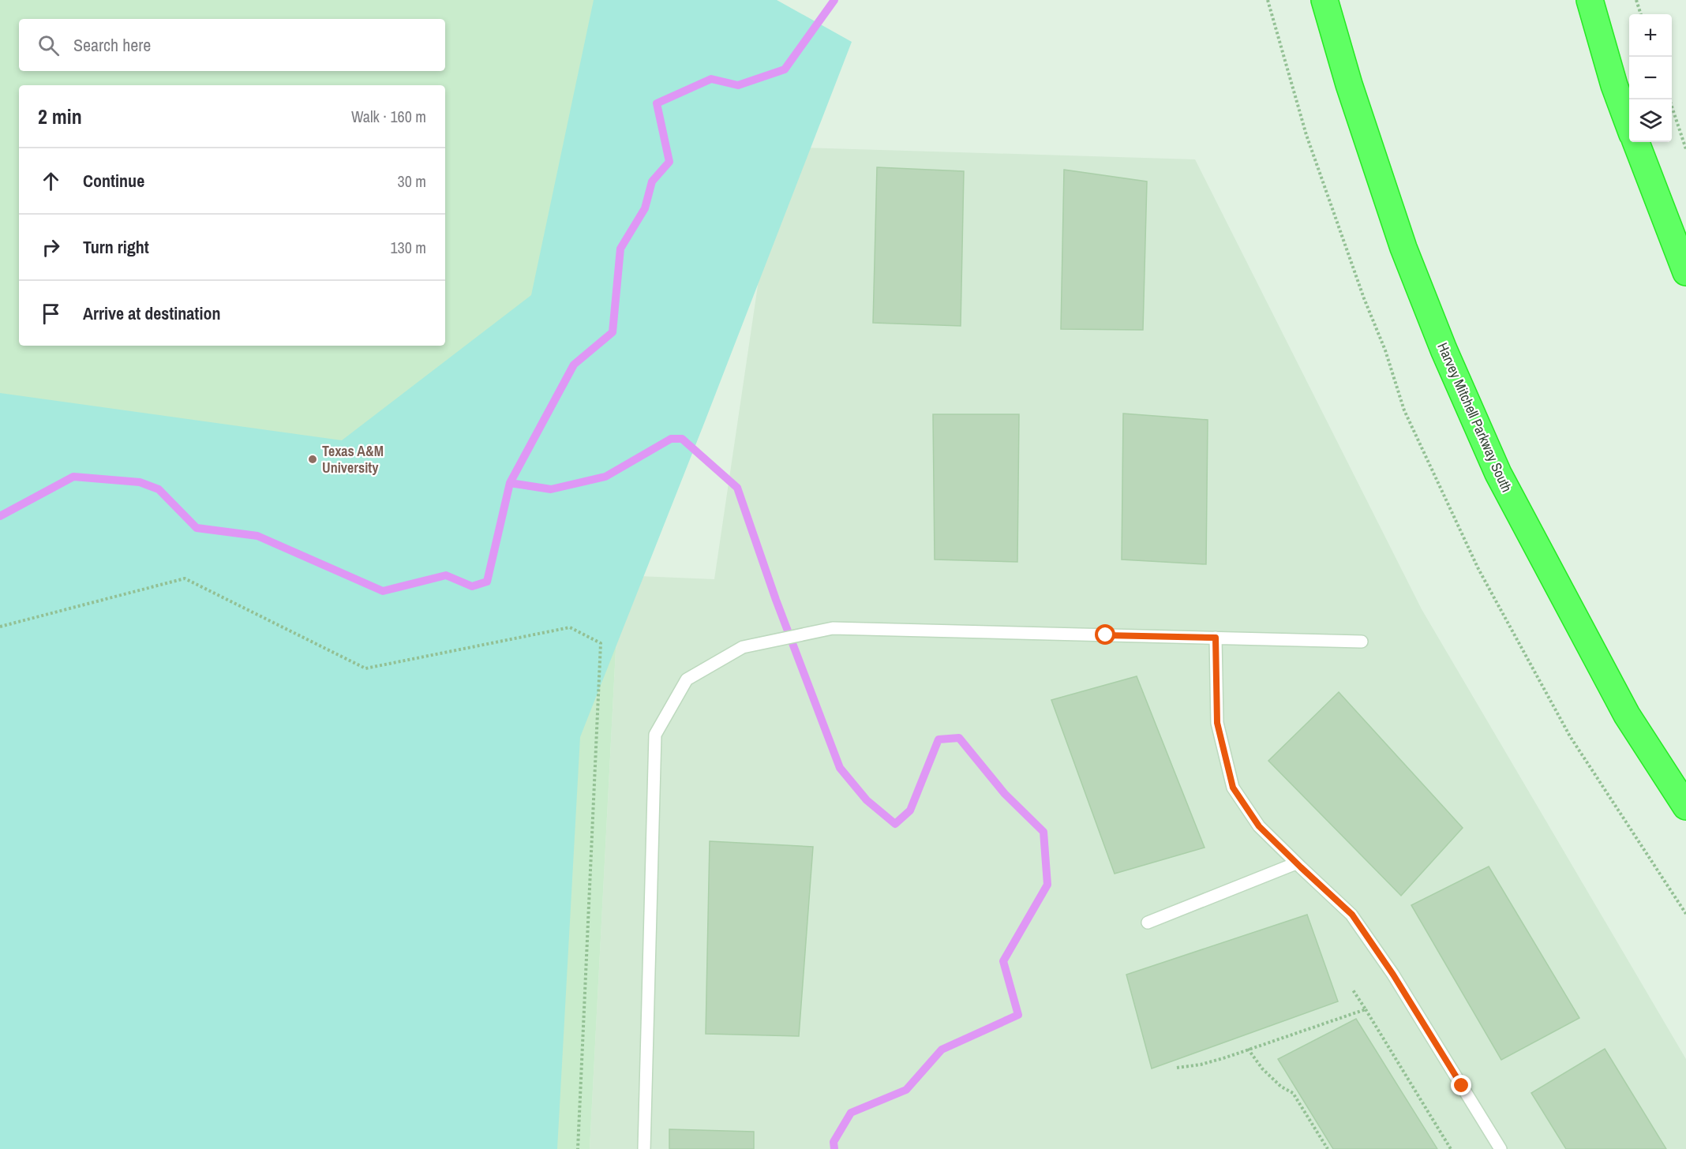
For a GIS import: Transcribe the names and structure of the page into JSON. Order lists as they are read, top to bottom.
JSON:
{
  "streets": {
    "highway": ["Harvey Mitchell Parkway South"]
  },
  "places": ["Texas A&M University"],
  "page": {
    "map_buttons": ["+", "−"],
    "search": "Search here",
    "heading": ["2 min", "Walk · 160 m"],
    "list": [
      ["Continue", "30 m"],
      ["Turn right", "130 m"],
      "Arrive at destination"
    ]
  }
}
